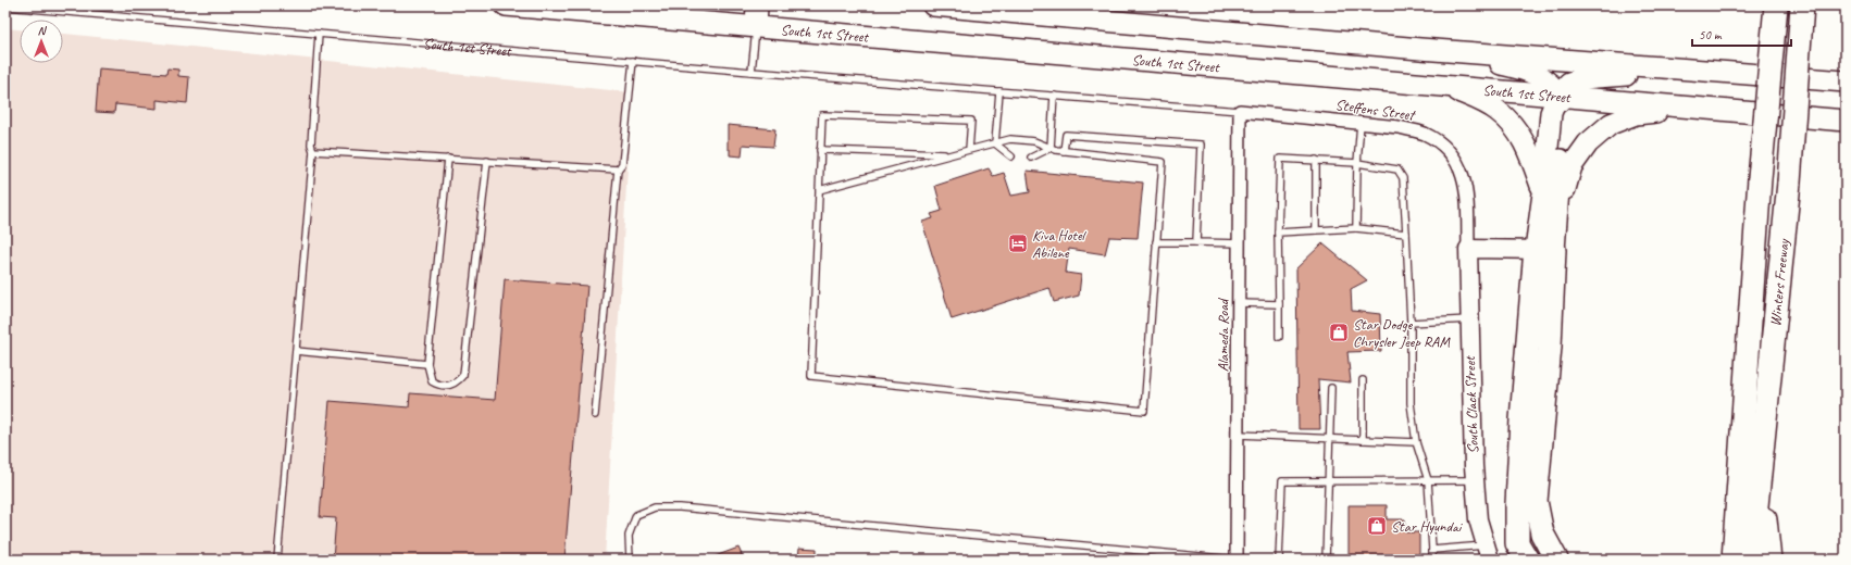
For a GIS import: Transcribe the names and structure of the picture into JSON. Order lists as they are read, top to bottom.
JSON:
{
  "streets": {
    "highway": ["South 1st Street", "Winters Freeway"],
    "main road": ["South Clack Street"],
    "street": ["Steffens Street", "Alameda Road"]
  },
  "crossings": [
    ["South 1st Street", "Steffens Street"],
    ["South 1st Street", "Alameda Road"],
    ["Steffens Street", "Alameda Road"],
    ["Steffens Street", "South Clack Street"]
  ],
  "places": {
    "hotel": ["Kiva Hotel Abilene"],
    "shop": ["Star Dodge Chrysler Jeep RAM", "Star Hyundai"]
  },
  "scale_bar": "50 m",
  "north": "top"
}
